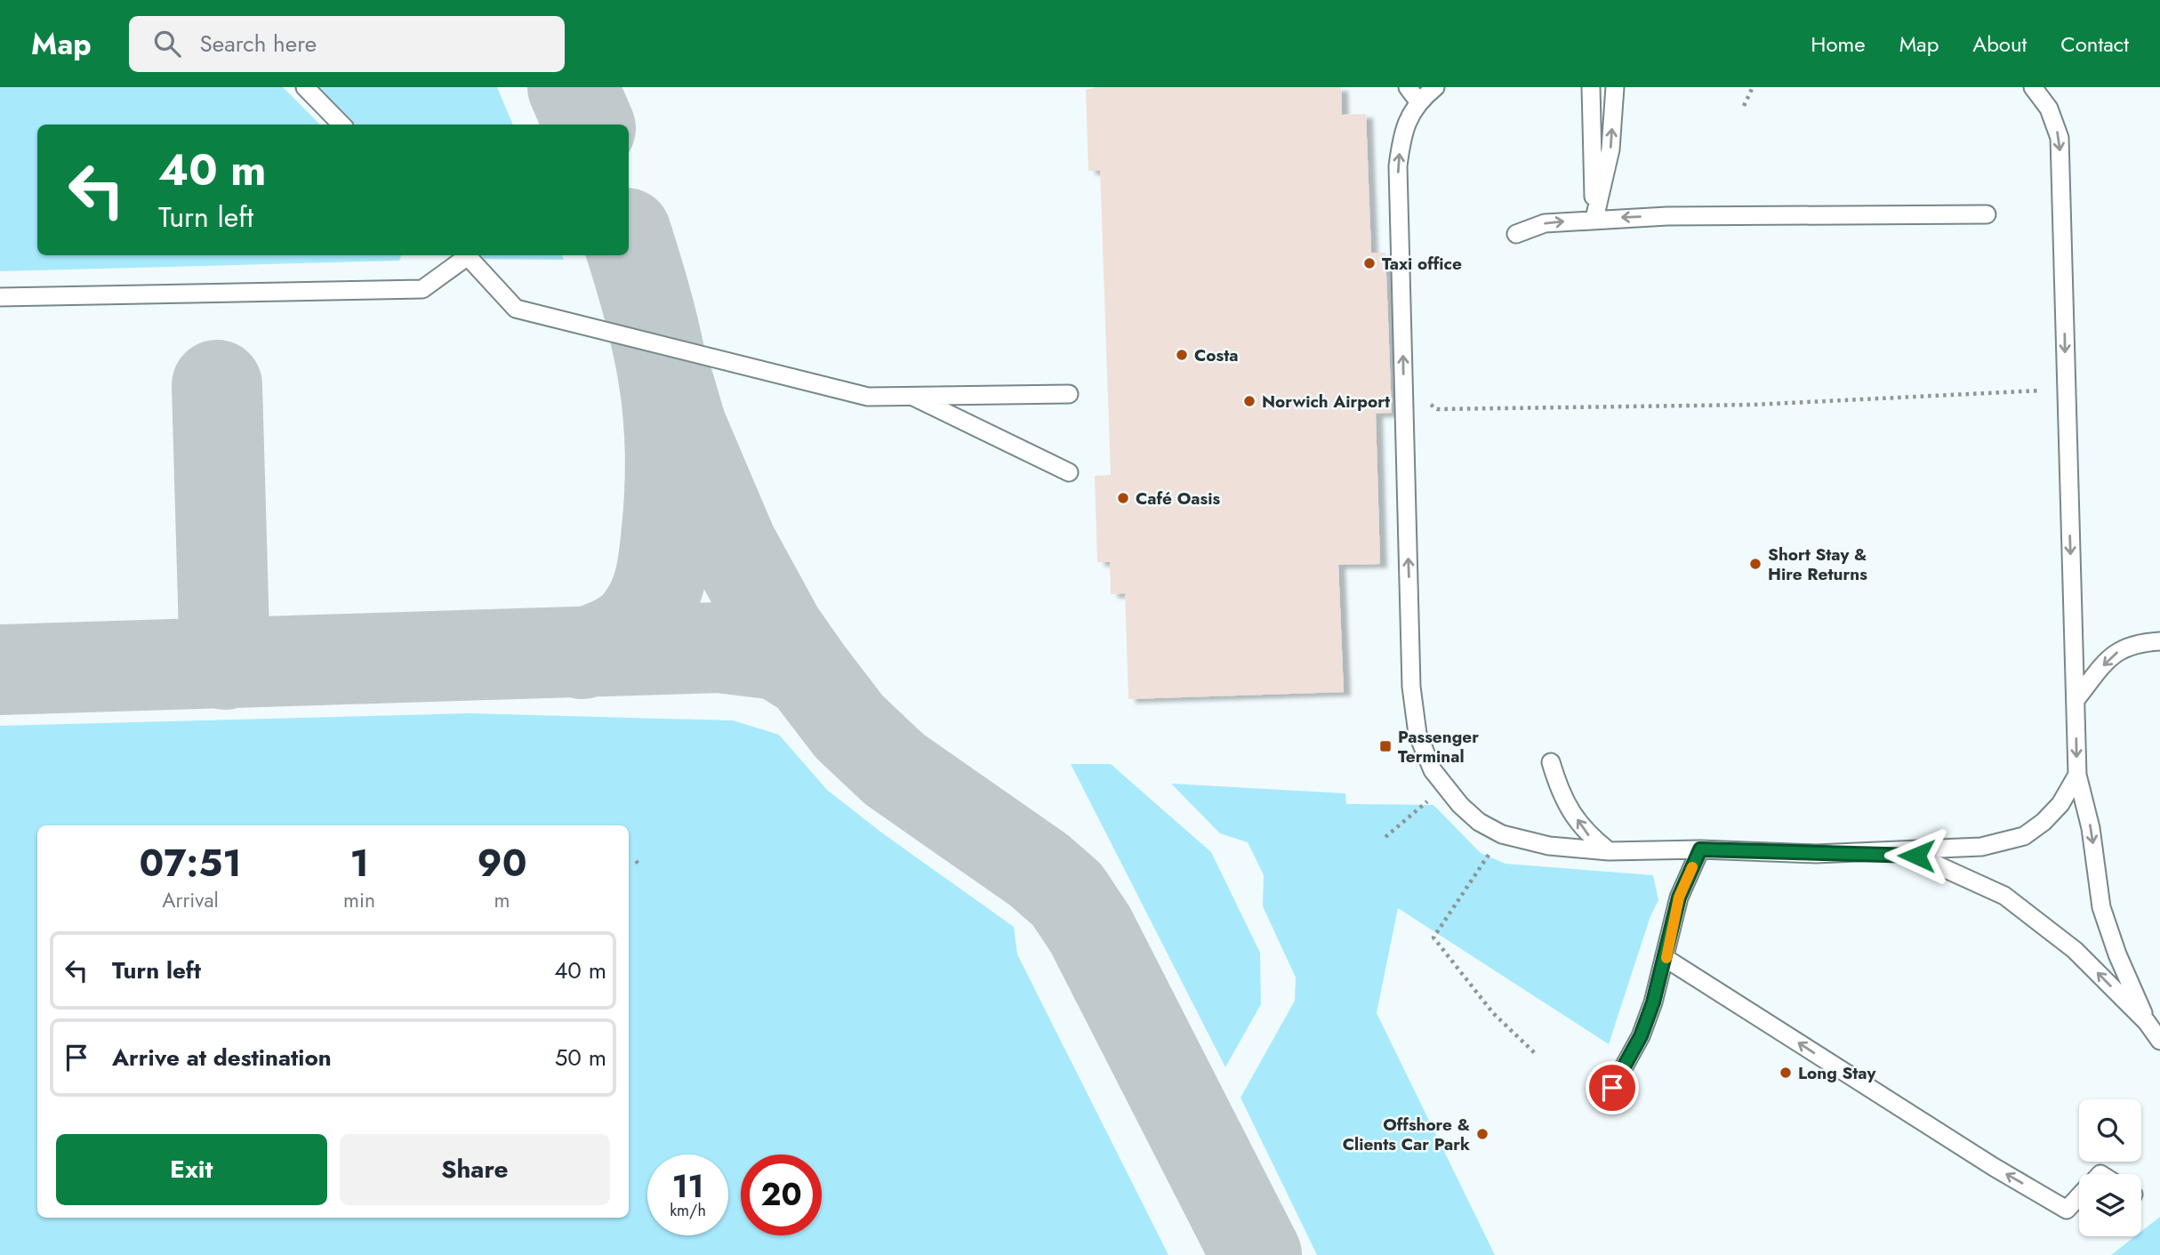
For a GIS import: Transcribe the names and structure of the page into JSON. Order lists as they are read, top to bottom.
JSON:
{
  "places": {
    "other": [
      "Taxi office",
      "Costa",
      "Norwich Airport",
      "Café Oasis",
      "Short Stay & Hire Returns",
      "Long Stay",
      "Offshore & Clients Car Park"
    ],
    "transit": ["Passenger Terminal"]
  },
  "page": {
    "header": "Map",
    "search": "Search here",
    "nav": [
      "Home",
      "Map",
      "About",
      "Contact"
    ],
    "turn": ["40 m", "Turn left"],
    "eta": [
      "07:51",
      "Arrival",
      "1",
      "min",
      "90",
      "m"
    ],
    "list": [
      {
        "name": "Turn left",
        "value": "40 m"
      },
      {
        "name": "Arrive at destination",
        "value": "50 m"
      }
    ],
    "buttons": ["Exit", "Share"],
    "speed": "11 km/h",
    "limit": "20"
  }
}
